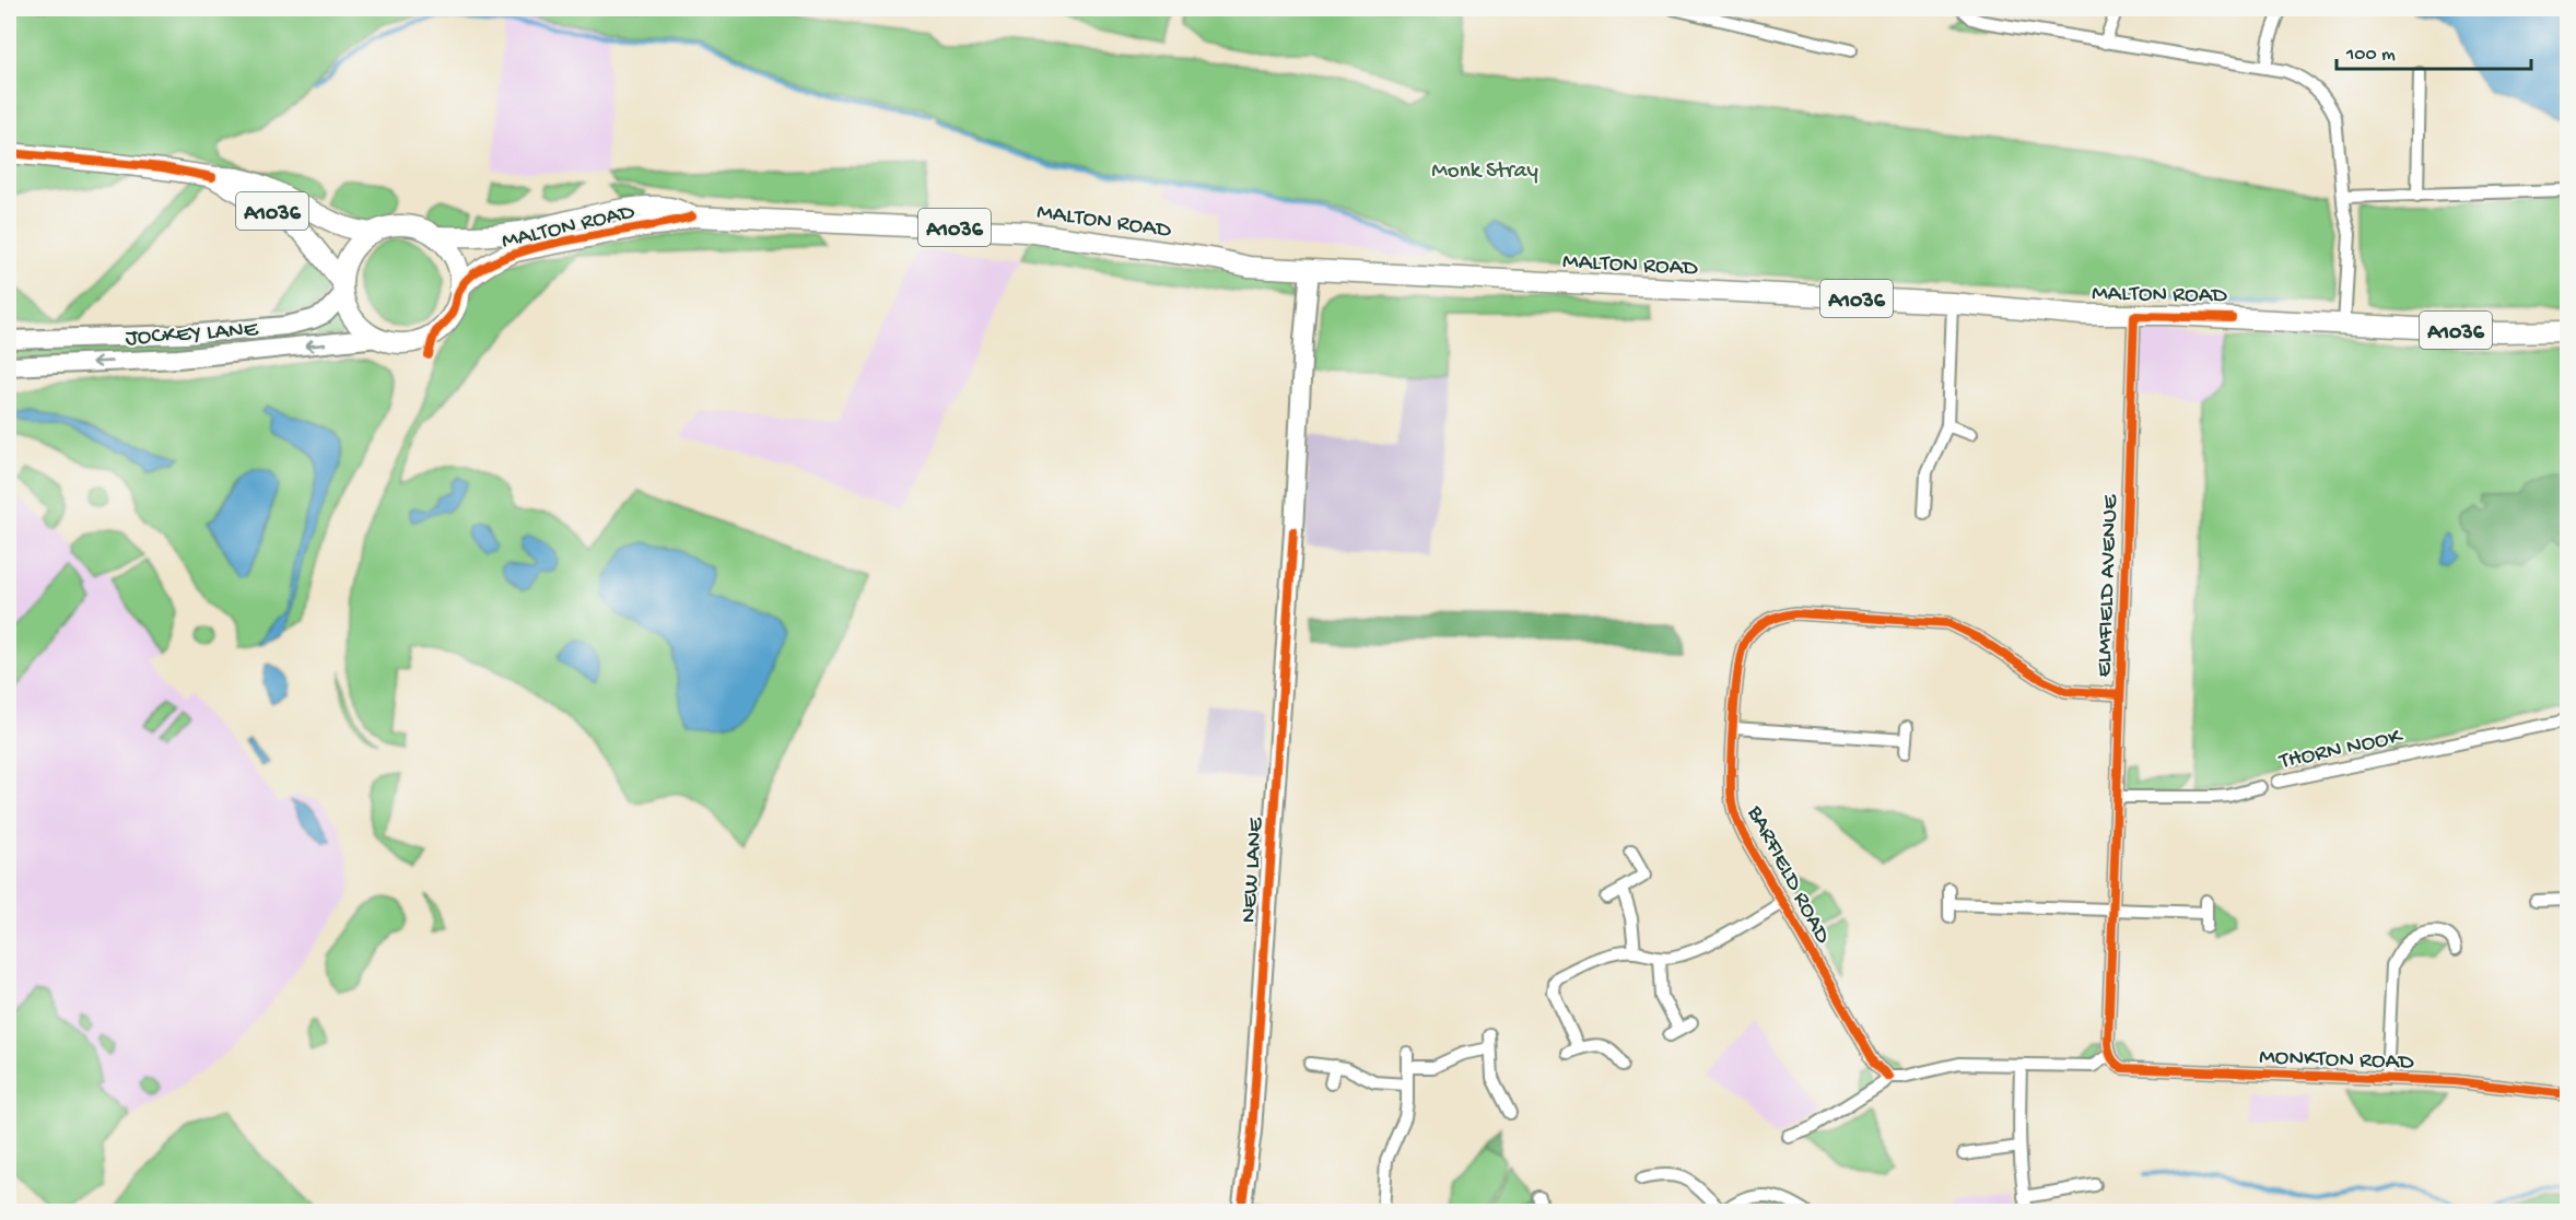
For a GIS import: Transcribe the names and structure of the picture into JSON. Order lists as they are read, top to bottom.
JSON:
{
  "streets": {
    "main road": ["A1036", "MALTON ROAD"],
    "street": [
      "JOCKEY LANE",
      "ELMFIELD AVENUE",
      "THORN NOOK",
      "NEW LANE",
      "BARFIELD ROAD",
      "MONKTON ROAD"
    ]
  },
  "crossings": [
    ["A1036", "MALTON ROAD"],
    ["A1036", "JOCKEY LANE"],
    ["MALTON ROAD", "JOCKEY LANE"],
    ["MALTON ROAD", "ELMFIELD AVENUE"],
    ["MALTON ROAD", "NEW LANE"],
    ["ELMFIELD AVENUE", "THORN NOOK"],
    ["ELMFIELD AVENUE", "BARFIELD ROAD"],
    ["ELMFIELD AVENUE", "MONKTON ROAD"]
  ],
  "parks": ["Monk Stray"],
  "scale_bar": "100 m"
}
